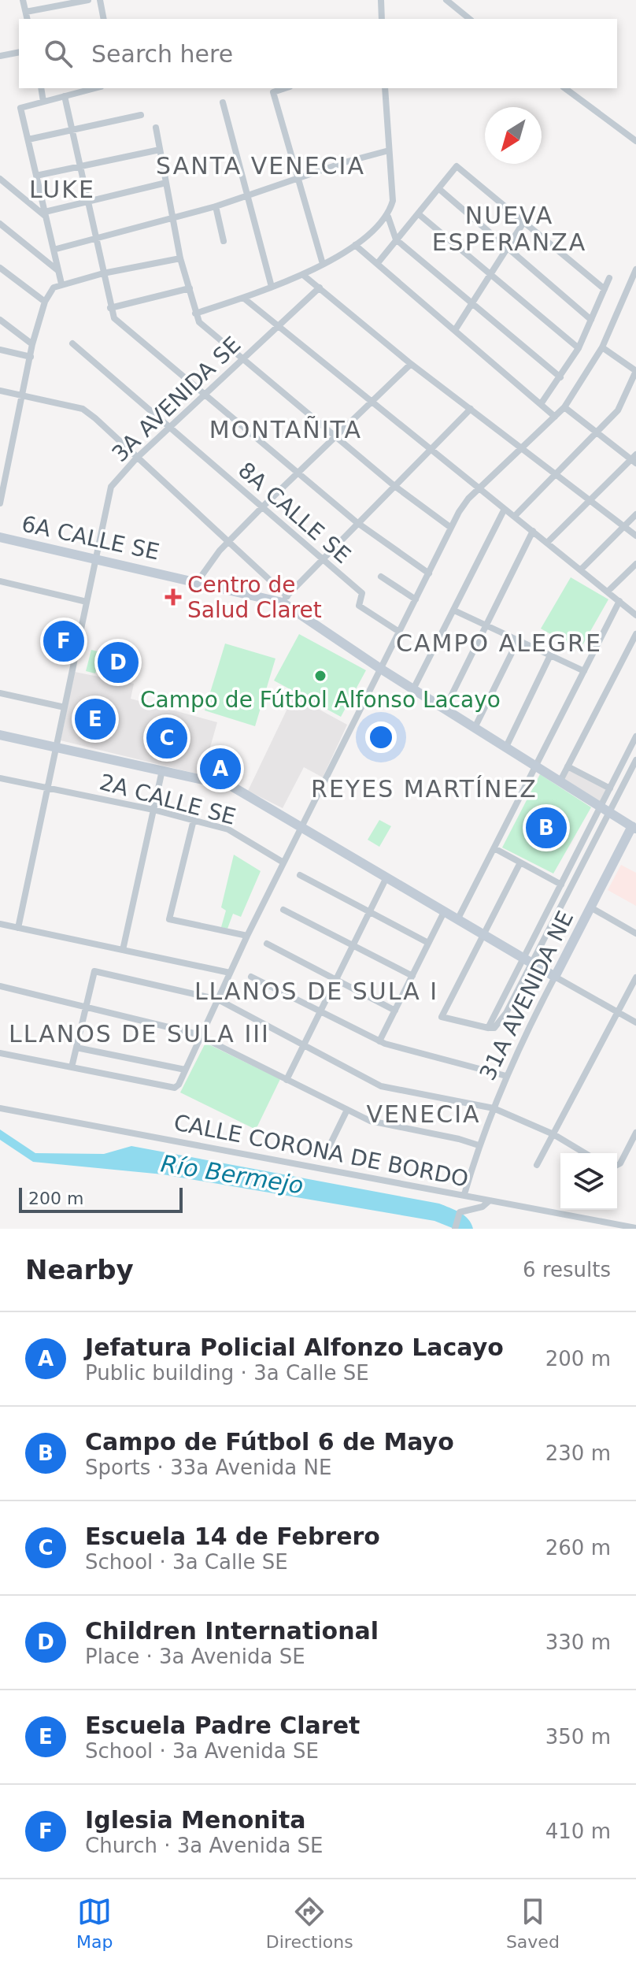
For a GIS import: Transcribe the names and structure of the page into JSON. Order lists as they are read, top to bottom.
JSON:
{
  "streets": {
    "street": [
      "3A AVENIDA SE",
      "8A CALLE SE",
      "6A CALLE SE",
      "2A CALLE SE",
      "31A AVENIDA NE",
      "CALLE CORONA DE BORDO"
    ]
  },
  "crossings": [
    ["3A AVENIDA SE", "8A CALLE SE"],
    ["3A AVENIDA SE", "6A CALLE SE"],
    ["3A AVENIDA SE", "2A CALLE SE"],
    ["6A CALLE SE", "31A AVENIDA NE"],
    ["31A AVENIDA NE", "CALLE CORONA DE BORDO"]
  ],
  "districts": [
    "SANTA VENECIA",
    "LUKE",
    "NUEVA ESPERANZA",
    "MONTAÑITA",
    "CAMPO ALEGRE",
    "REYES MARTÍNEZ",
    "LLANOS DE SULA I",
    "LLANOS DE SULA III",
    "VENECIA"
  ],
  "water": ["Río Bermejo"],
  "places": {
    "health": ["Centro de Salud Claret"],
    "other": ["Campo de Fútbol Alfonso Lacayo"]
  },
  "scale_bar": "200 m",
  "north": "bottom left",
  "page": {
    "search": "Search here",
    "pins": [
      "F",
      "D",
      "E",
      "C",
      "A",
      "B"
    ],
    "scale": "200 m",
    "heading": ["Nearby", "6 results"],
    "list": [
      {
        "mark": "A",
        "name": "Jefatura Policial Alfonzo Lacayo",
        "note": "Public building · 3a Calle SE",
        "value": "200 m"
      },
      {
        "mark": "B",
        "name": "Campo de Fútbol 6 de Mayo",
        "note": "Sports · 33a Avenida NE",
        "value": "230 m"
      },
      {
        "mark": "C",
        "name": "Escuela 14 de Febrero",
        "note": "School · 3a Calle SE",
        "value": "260 m"
      },
      {
        "mark": "D",
        "name": "Children International",
        "note": "Place · 3a Avenida SE",
        "value": "330 m"
      },
      {
        "mark": "E",
        "name": "Escuela Padre Claret",
        "note": "School · 3a Avenida SE",
        "value": "350 m"
      },
      {
        "mark": "F",
        "name": "Iglesia Menonita",
        "note": "Church · 3a Avenida SE",
        "value": "410 m"
      }
    ],
    "nav": ["Map", "Directions", "Saved"]
  }
}
